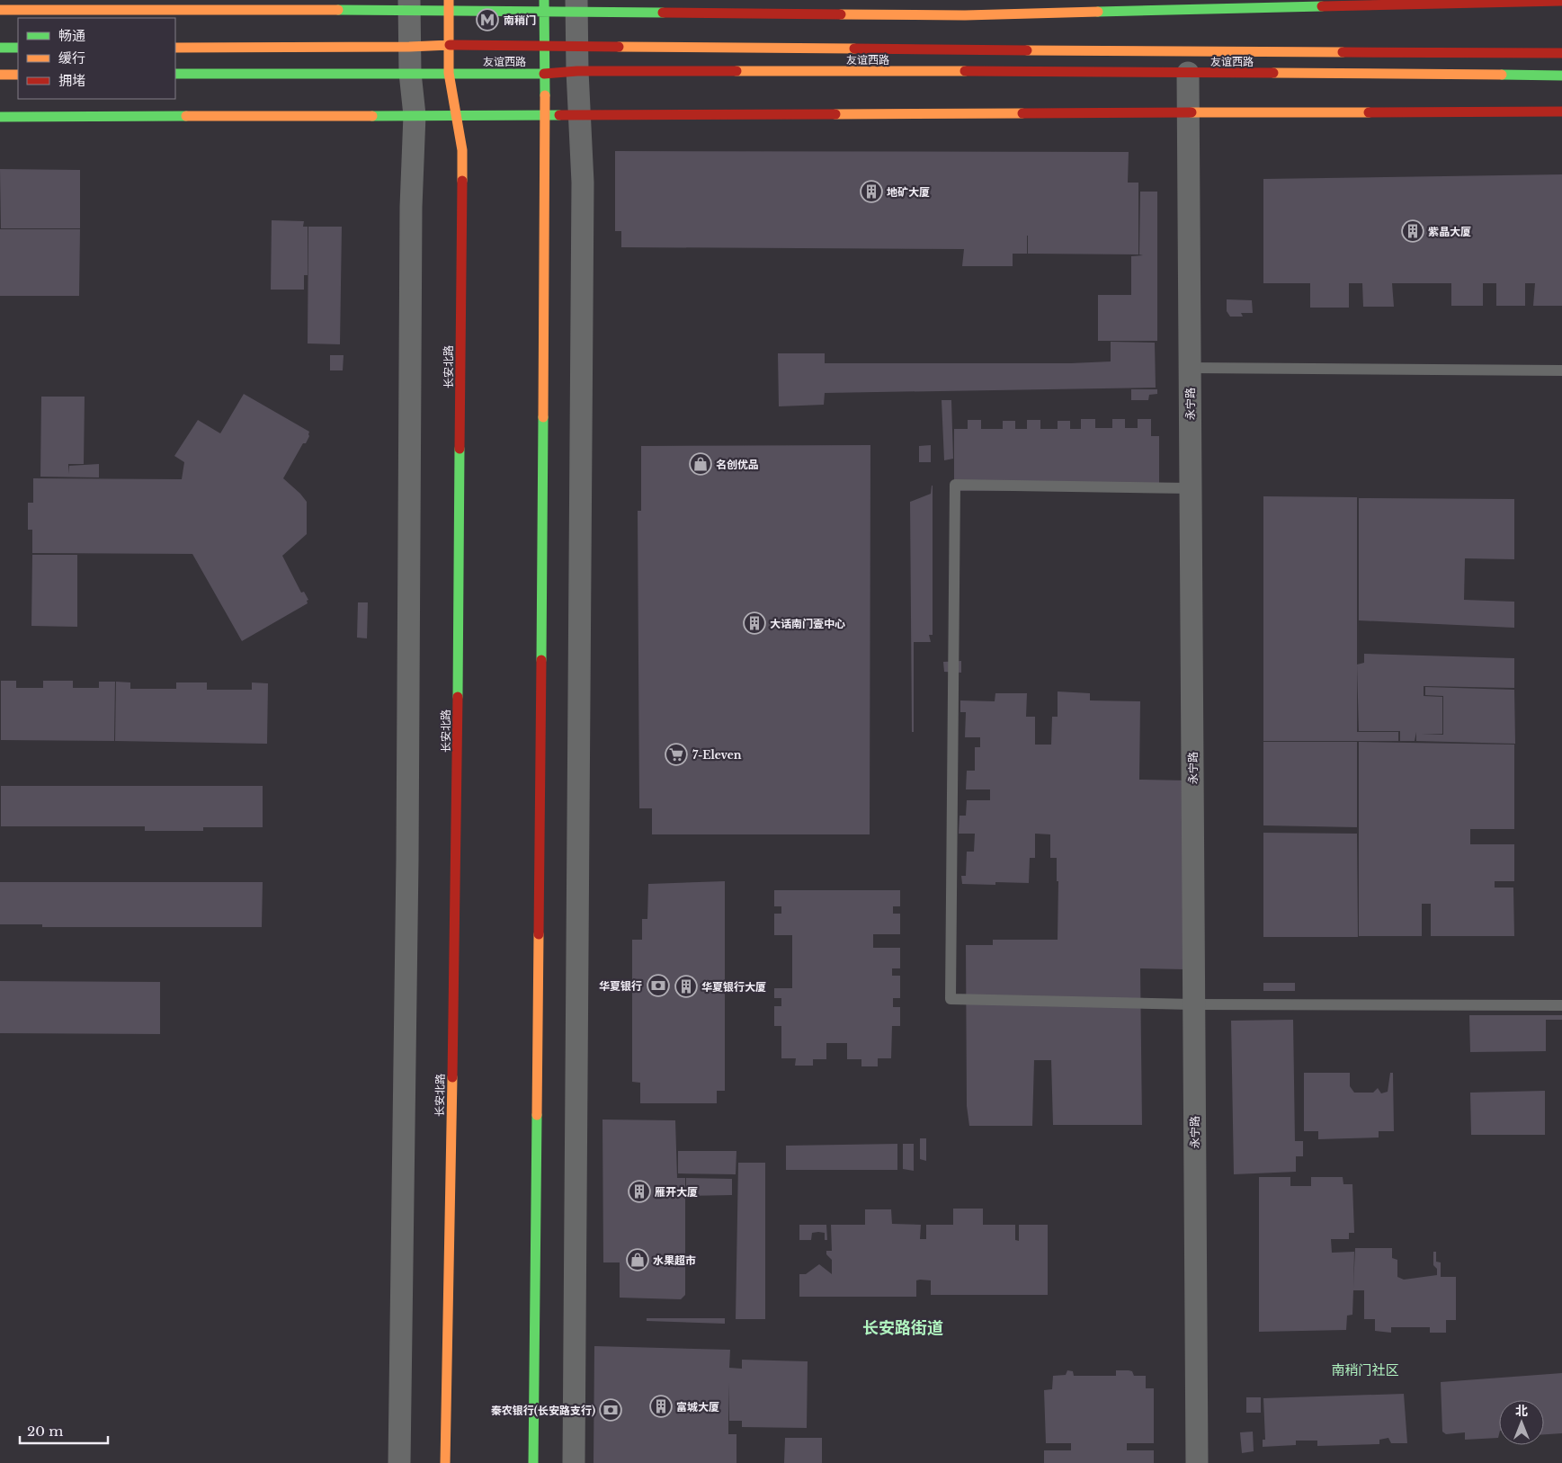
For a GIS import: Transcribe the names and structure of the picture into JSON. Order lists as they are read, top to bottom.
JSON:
{
  "streets": {
    "main road": ["友谊西路", "长安北路"],
    "street": ["永宁路"]
  },
  "crossings": [
    ["友谊西路", "长安北路"],
    ["友谊西路", "永宁路"]
  ],
  "districts": ["长安路街道", "南稍门社区"],
  "places": {
    "metro station": ["南稍门"],
    "building": [
      "地矿大厦",
      "紫晶大厦",
      "大话南门壹中心",
      "华夏银行大厦",
      "雁开大厦",
      "富城大厦"
    ],
    "shop": ["名创优品", "水果超市"],
    "supermarket": ["7-Eleven"],
    "bank": ["华夏银行", "秦农银行(长安路支行)"]
  },
  "legend": ["畅通", "缓行", "拥堵"],
  "scale_bar": "20 m",
  "north": "top"
}
